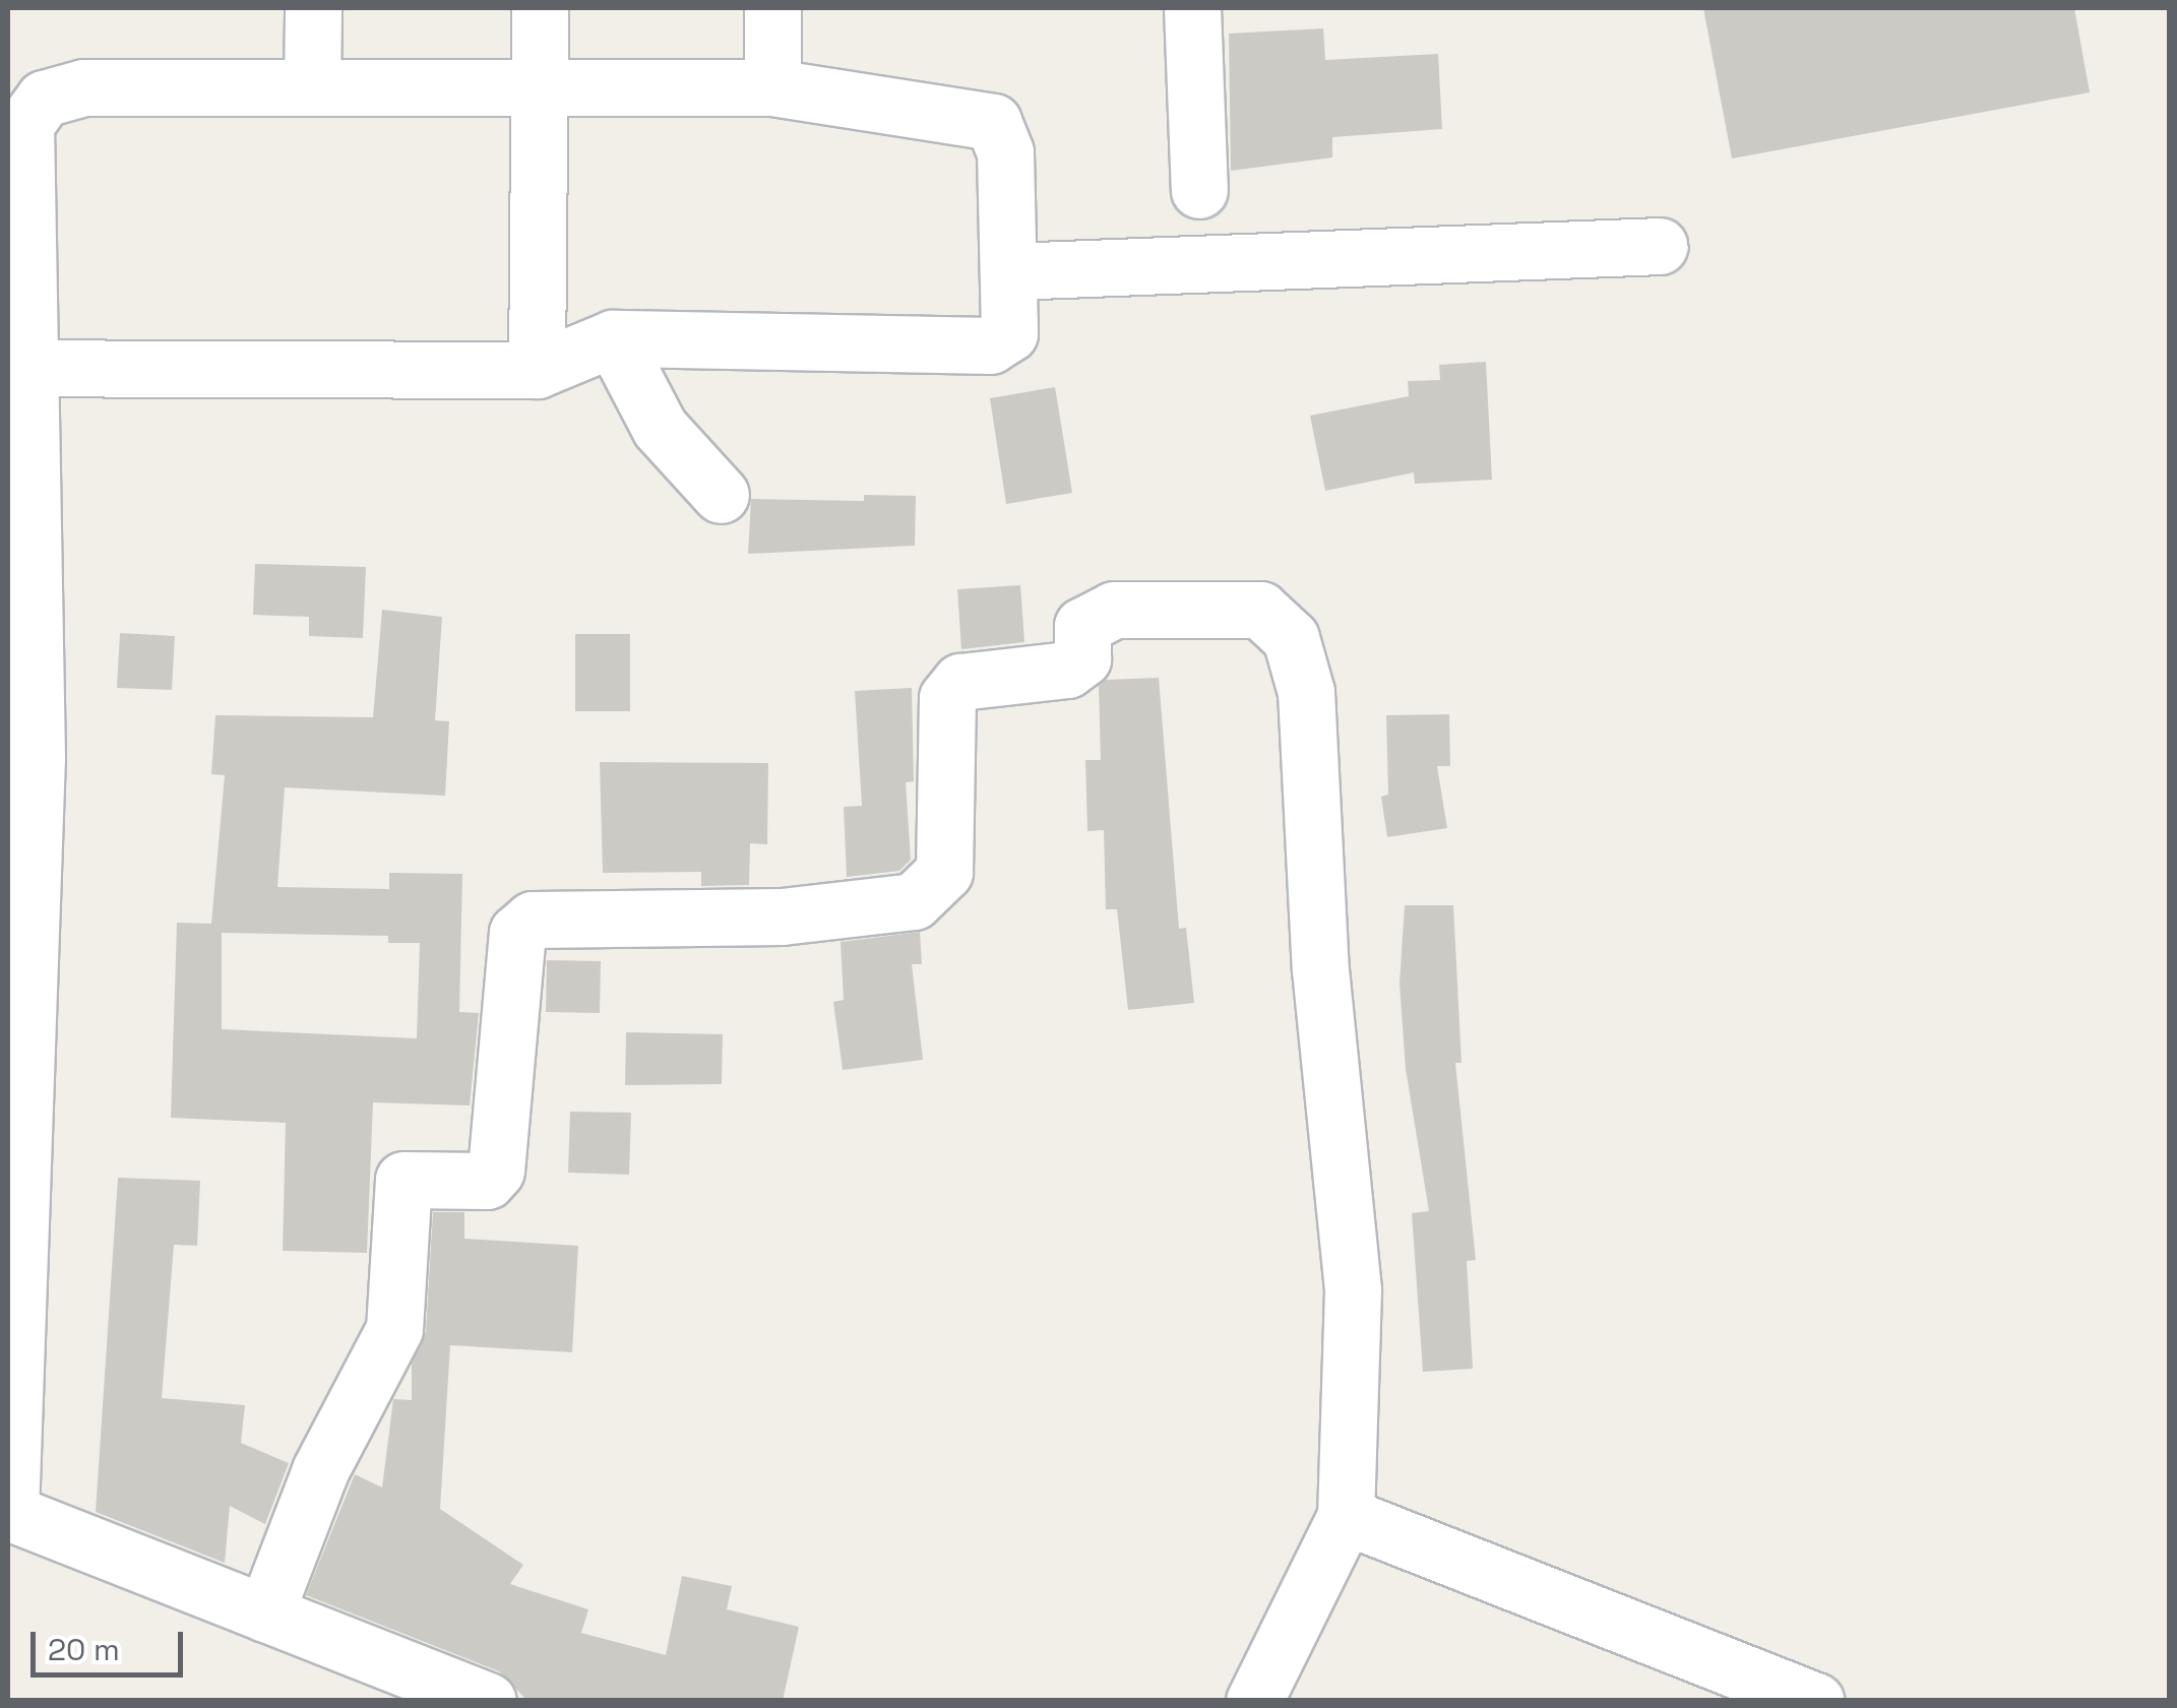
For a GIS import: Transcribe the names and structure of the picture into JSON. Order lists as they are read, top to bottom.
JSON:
{
  "scale_bar": "20 m"
}
